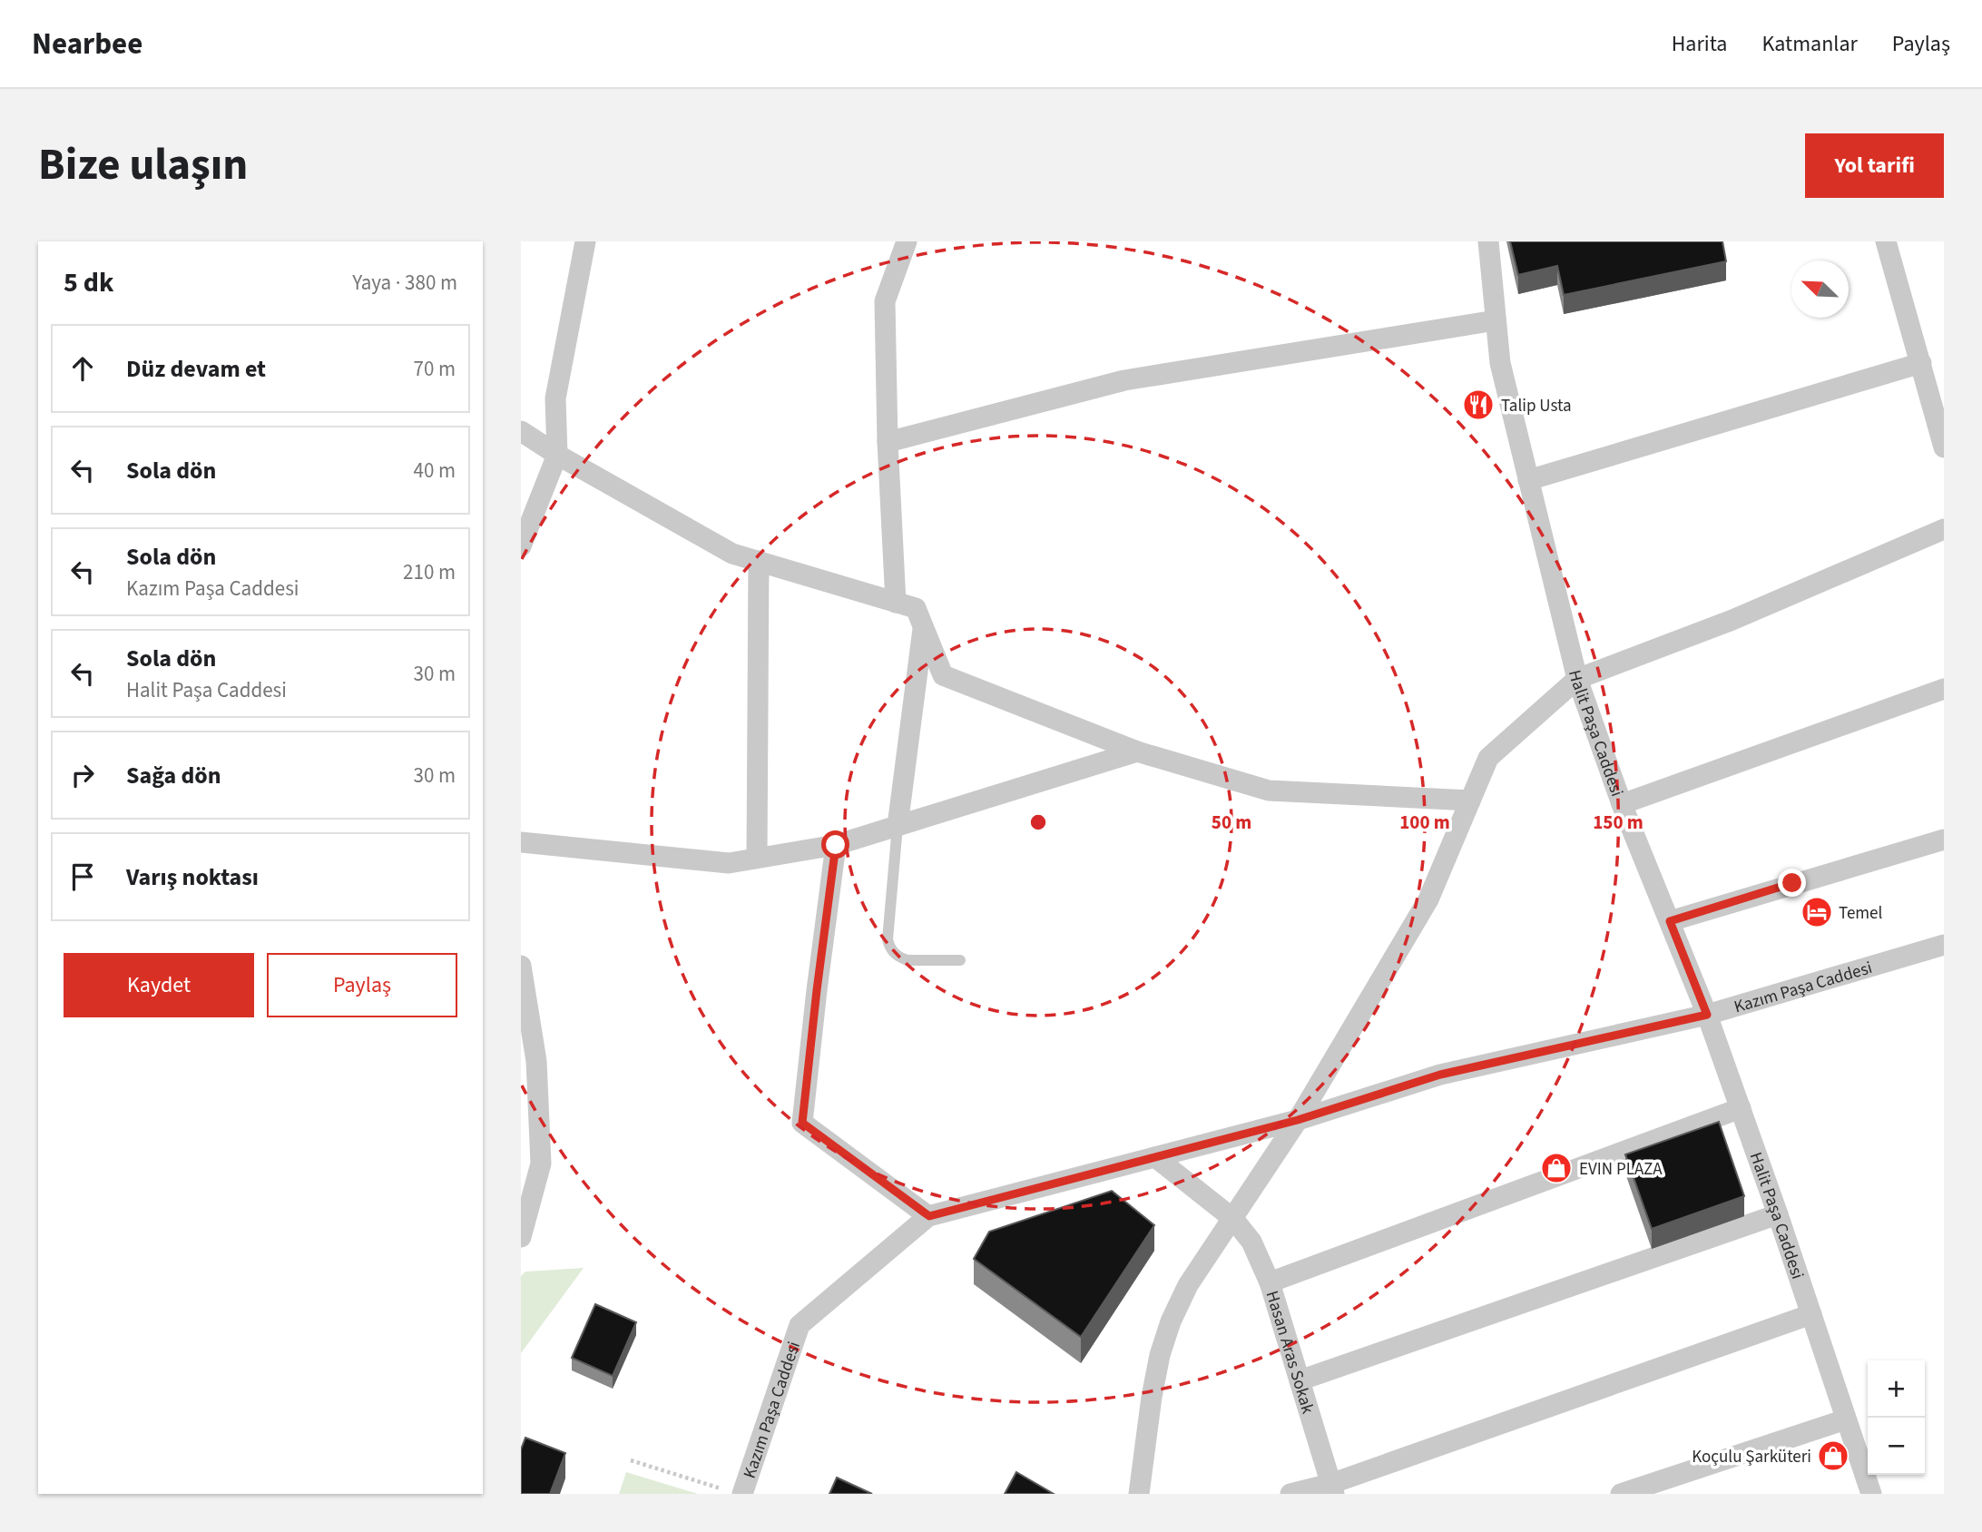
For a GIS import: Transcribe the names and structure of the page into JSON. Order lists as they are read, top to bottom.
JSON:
{
  "streets": {
    "street": ["Halit Paşa Caddesi", "Kazım Paşa Caddesi", "Hasan Aras Sokak"]
  },
  "crossings": [
    ["Halit Paşa Caddesi", "Kazım Paşa Caddesi"],
    ["Kazım Paşa Caddesi", "Hasan Aras Sokak"]
  ],
  "places": {
    "restaurant": ["Talip Usta"],
    "hotel": ["Temel"],
    "shop": ["EVIN PLAZA", "Koçulu Şarküteri"]
  },
  "north": "top left",
  "page": {
    "header": "Nearbee",
    "nav": ["Harita", "Katmanlar", "Paylaş"],
    "title": "Bize ulaşın",
    "buttons": [
      "Yol tarifi",
      ["Kaydet", "Paylaş"]
    ],
    "heading": ["5 dk", "Yaya · 380 m"],
    "list": [
      ["Düz devam et", "70 m"],
      ["Sola dön", "40 m"],
      ["Sola dön", "Kazım Paşa Caddesi", "210 m"],
      ["Sola dön", "Halit Paşa Caddesi", "30 m"],
      ["Sağa dön", "30 m"],
      "Varış noktası"
    ],
    "map_buttons": ["+", "−"]
  },
  "rings": ["50 m", "100 m", "150 m"]
}
